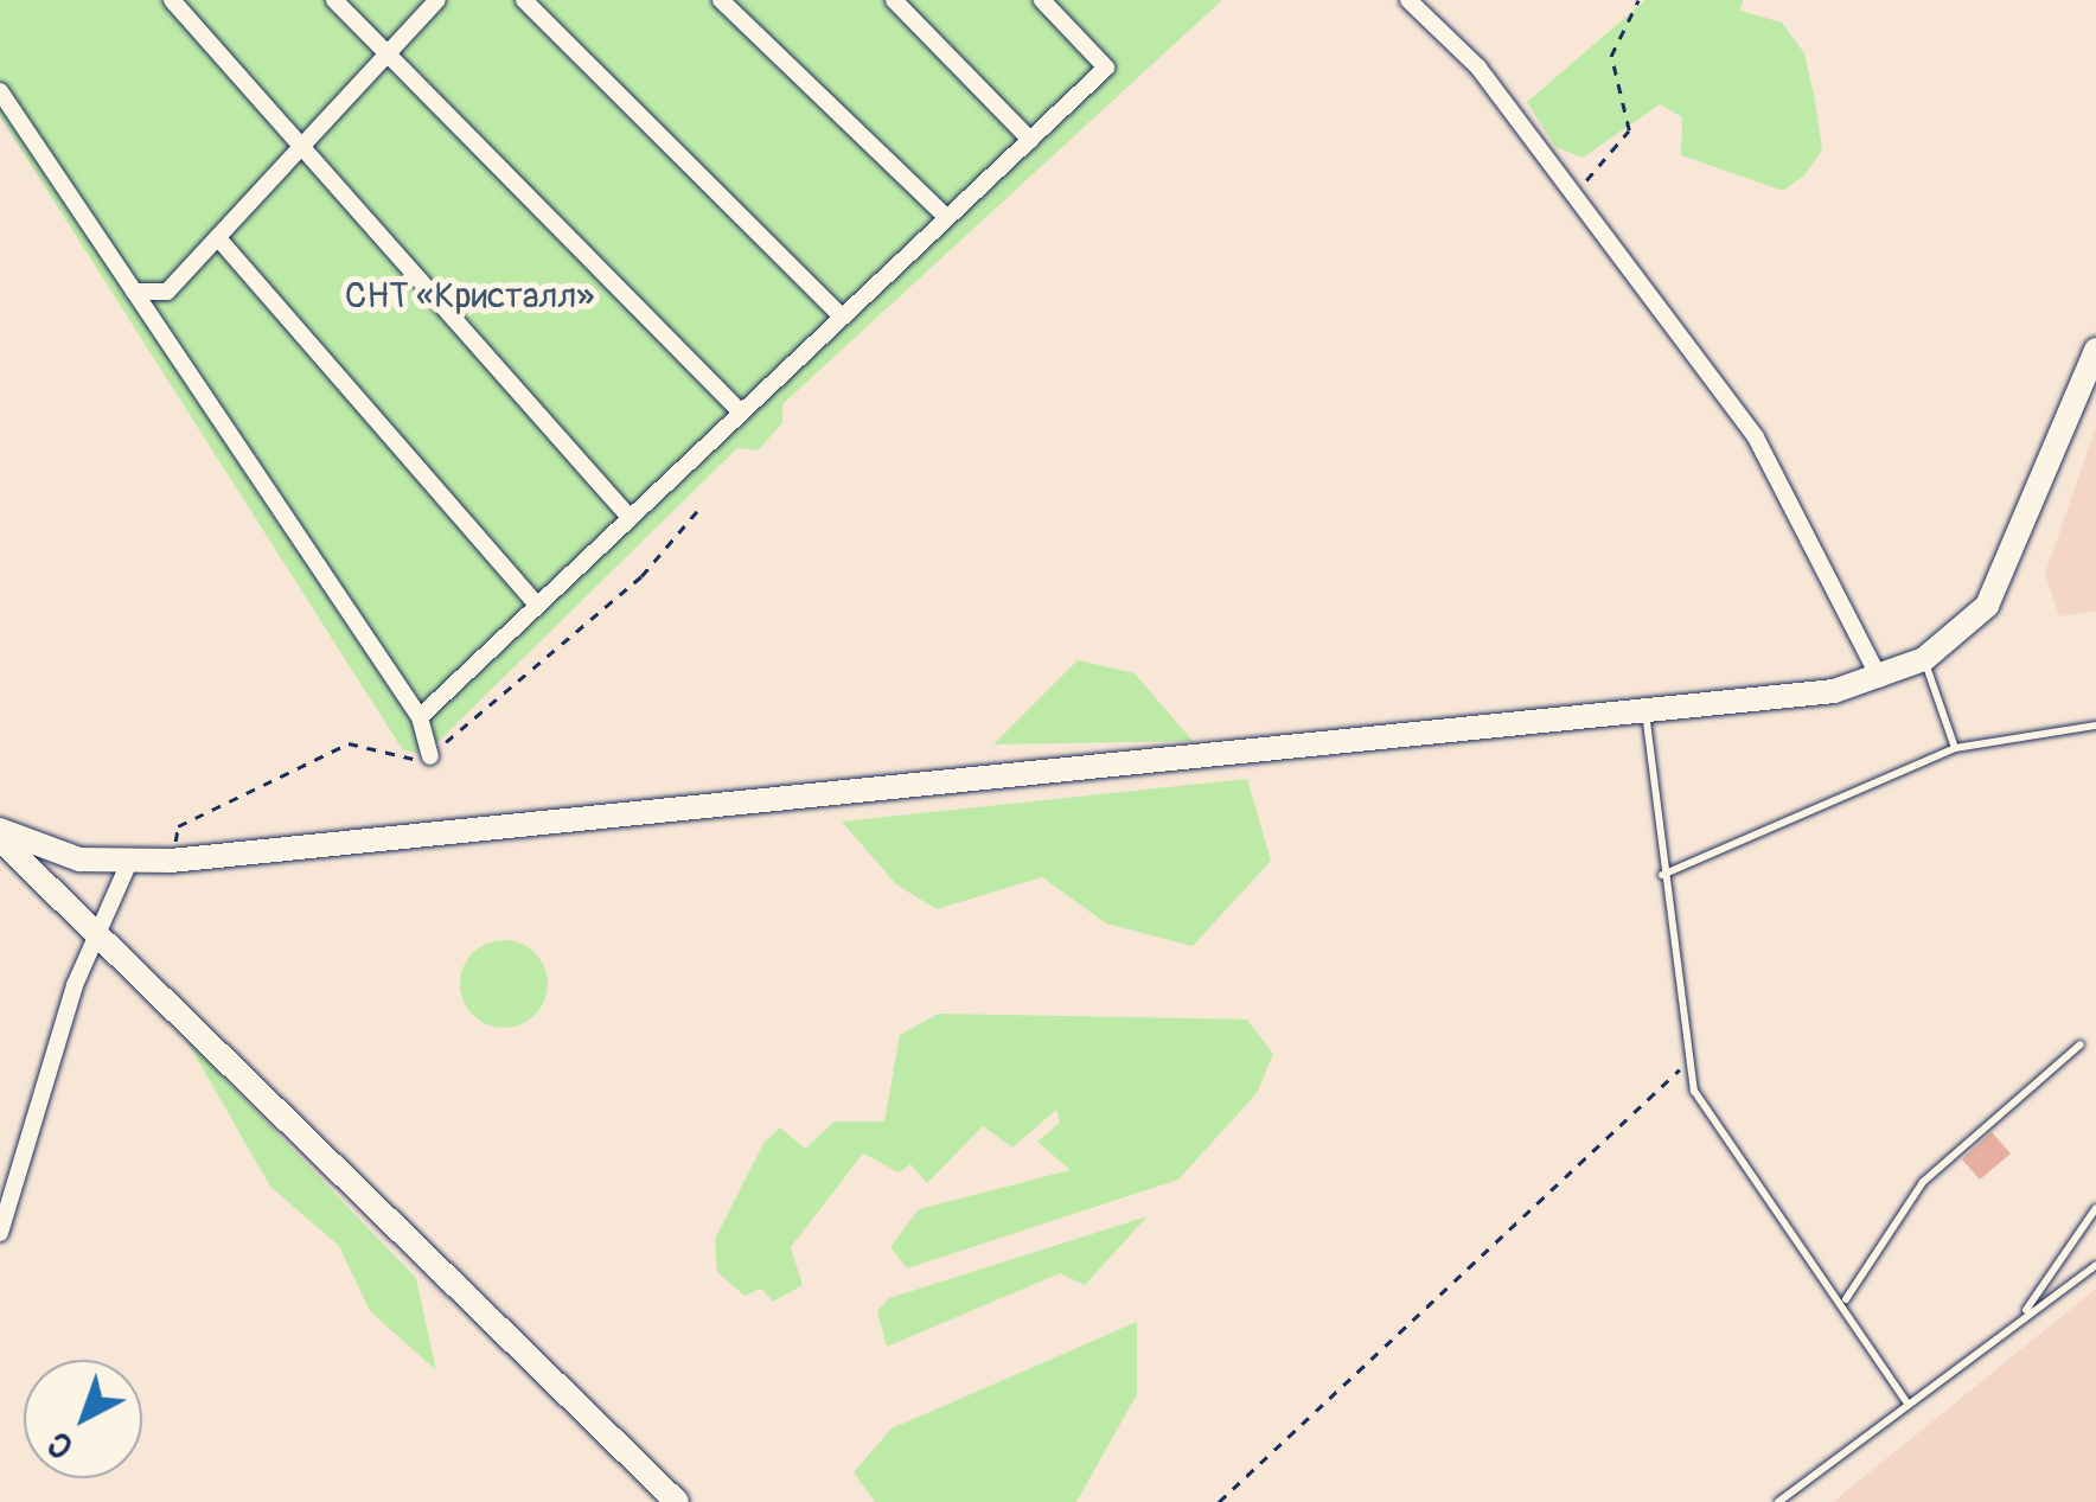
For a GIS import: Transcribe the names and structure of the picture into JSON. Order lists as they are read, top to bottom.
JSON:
{
  "parks": ["СНТ «Кристалл»"],
  "north": "bottom left"
}
